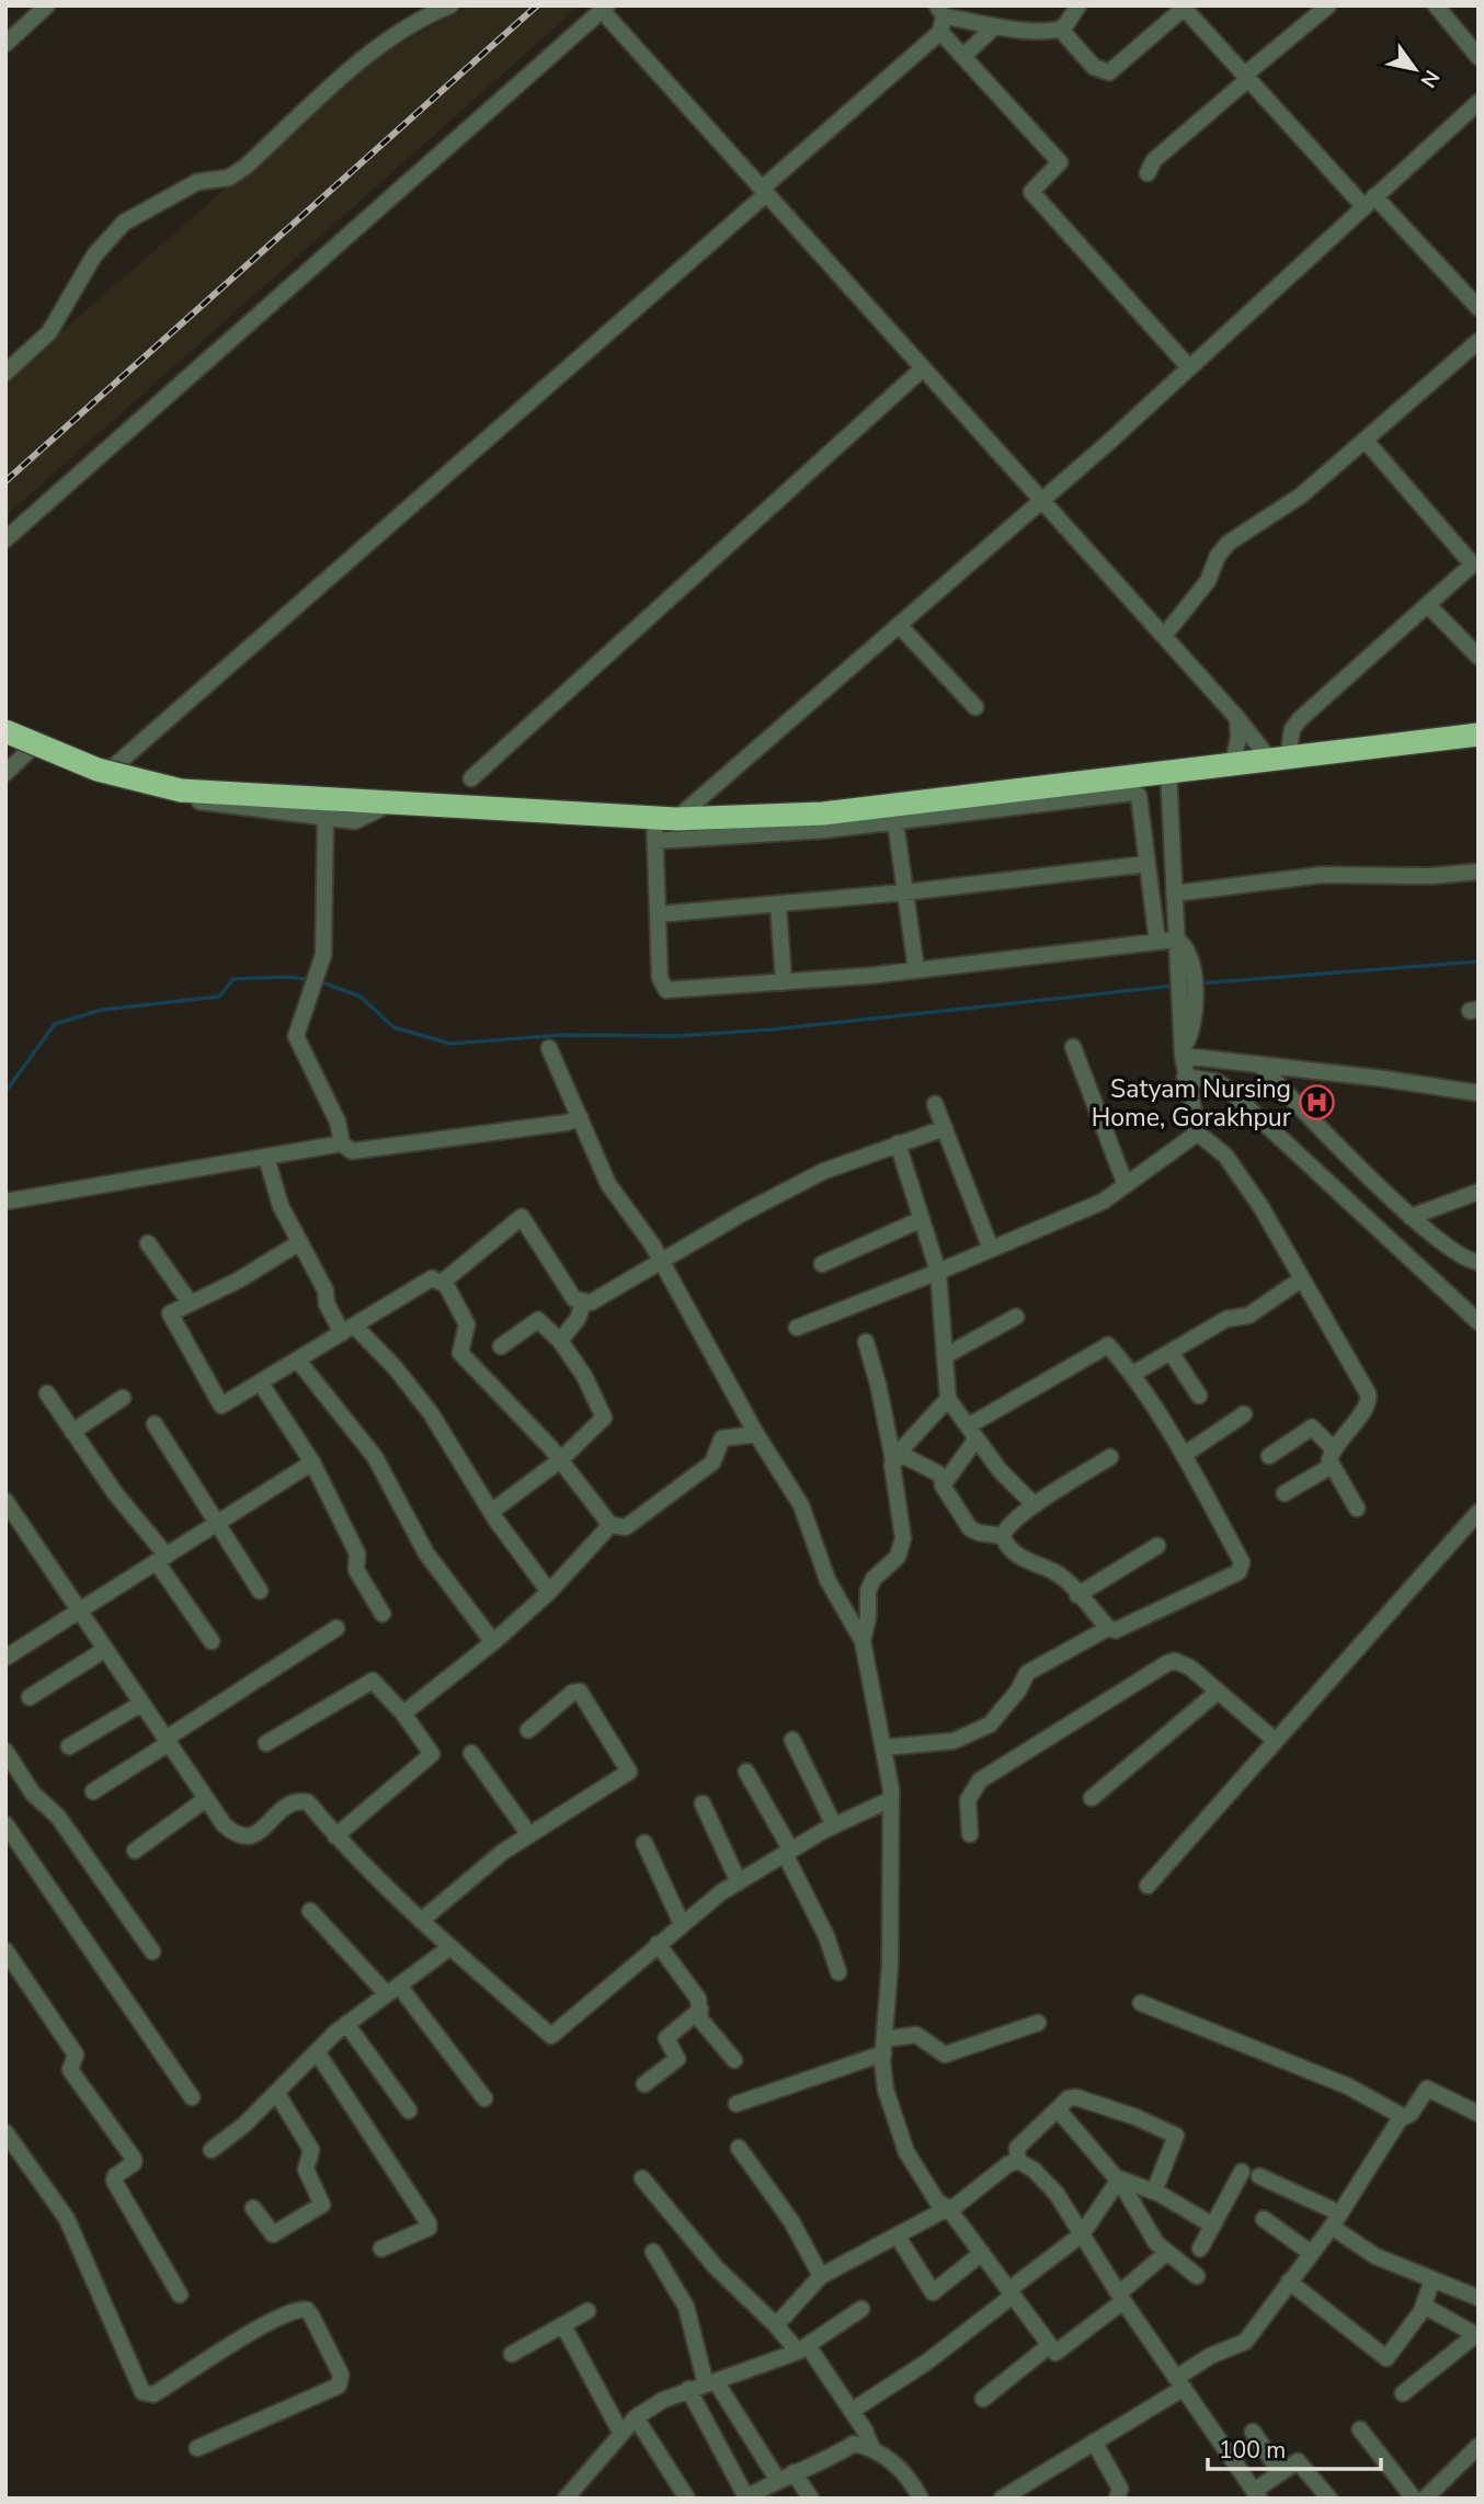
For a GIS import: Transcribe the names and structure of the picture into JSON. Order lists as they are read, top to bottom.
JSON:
{
  "places": {
    "hospital": ["Satyam Nursing Home, Gorakhpur"]
  },
  "scale_bar": "100 m",
  "north": "bottom right"
}
